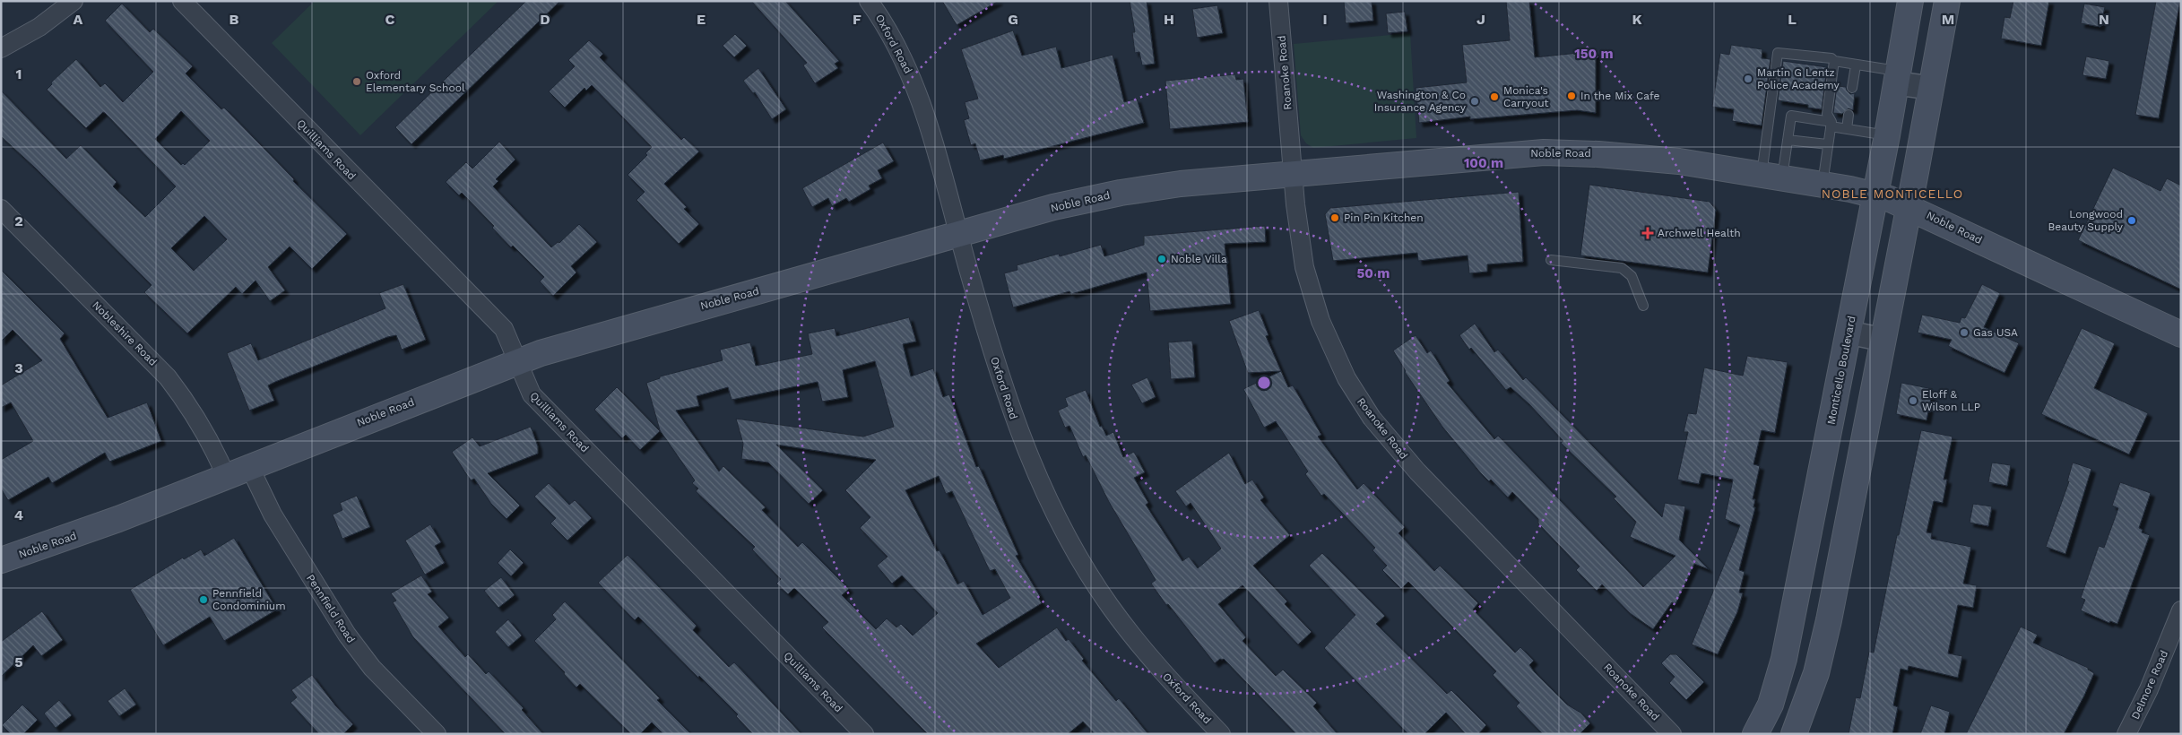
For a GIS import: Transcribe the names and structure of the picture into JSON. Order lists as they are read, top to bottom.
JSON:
{
  "streets": {
    "main road": ["Noble Road", "Monticello Boulevard"],
    "street": [
      "Oxford Road",
      "Roanoke Road",
      "Quilliams Road",
      "Nobleshire Road",
      "Pennfield Road",
      "Delmore Road"
    ]
  },
  "crossings": [
    ["Oxford Road", "Noble Road"],
    ["Roanoke Road", "Noble Road"],
    ["Quilliams Road", "Noble Road"],
    ["Noble Road", "Nobleshire Road"],
    ["Noble Road", "Monticello Boulevard"],
    ["Noble Road", "Pennfield Road"]
  ],
  "districts": ["NOBLE MONTICELLO"],
  "places": {
    "other": [
      "Martin G Lentz Police Academy",
      "Oxford Elementary School",
      "In the Mix Cafe",
      "Monica's Carryout",
      "Washington & Co Insurance Agency",
      "Pin Pin Kitchen",
      "Longwood Beauty Supply",
      "Noble Villa",
      "Gas USA",
      "Eloff & Wilson LLP",
      "Pennfield Condominium"
    ],
    "health": ["Archwell Health"]
  },
  "grid": {
    "columns": [
      "A",
      "B",
      "C",
      "D",
      "E",
      "F",
      "G",
      "H",
      "I",
      "J",
      "K",
      "L",
      "M",
      "N"
    ],
    "rows": [
      "1",
      "2",
      "3",
      "4",
      "5"
    ]
  },
  "rings": ["150 m", "100 m", "50 m"]
}
